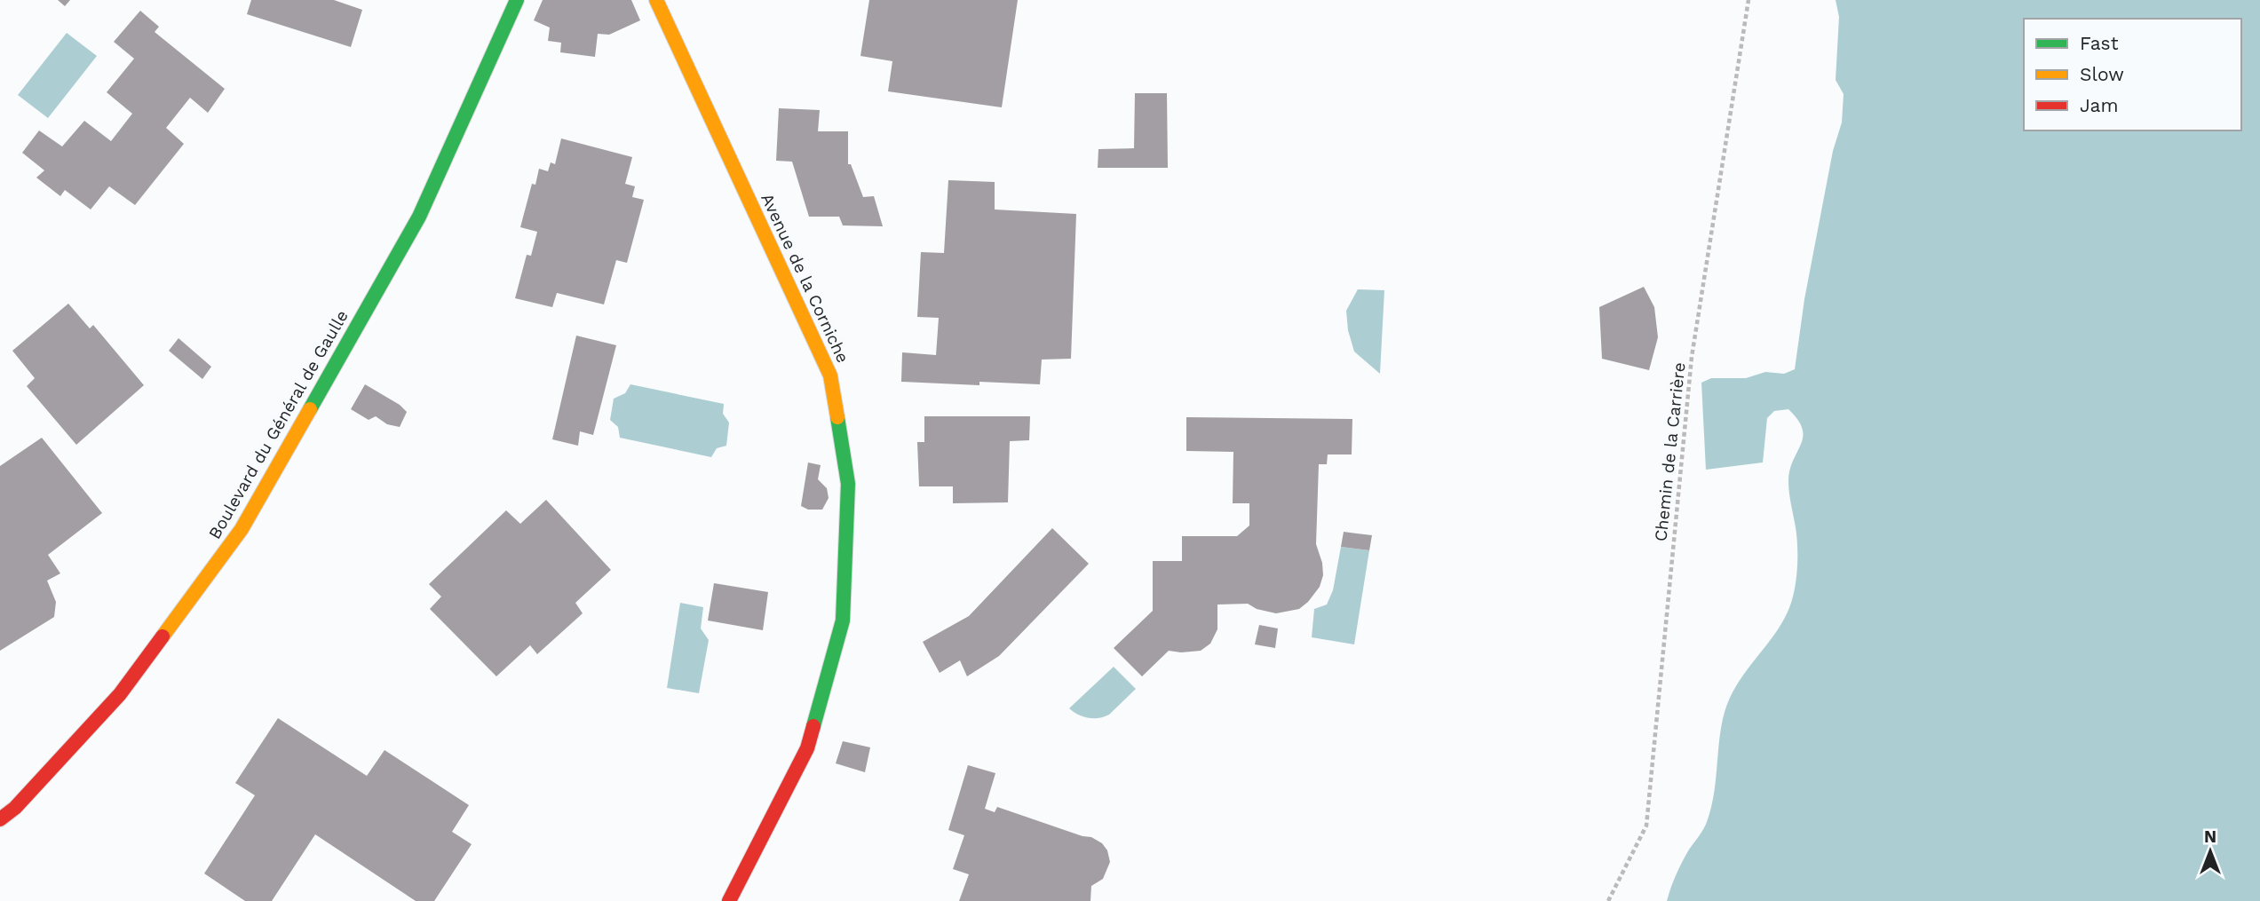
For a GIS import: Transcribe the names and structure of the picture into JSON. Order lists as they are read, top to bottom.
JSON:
{
  "streets": {
    "street": ["Avenue de la Corniche", "Boulevard du Général de Gaulle"],
    "path": ["Chemin de la Carrière"]
  },
  "legend": ["Fast", "Slow", "Jam"],
  "north": "top"
}
